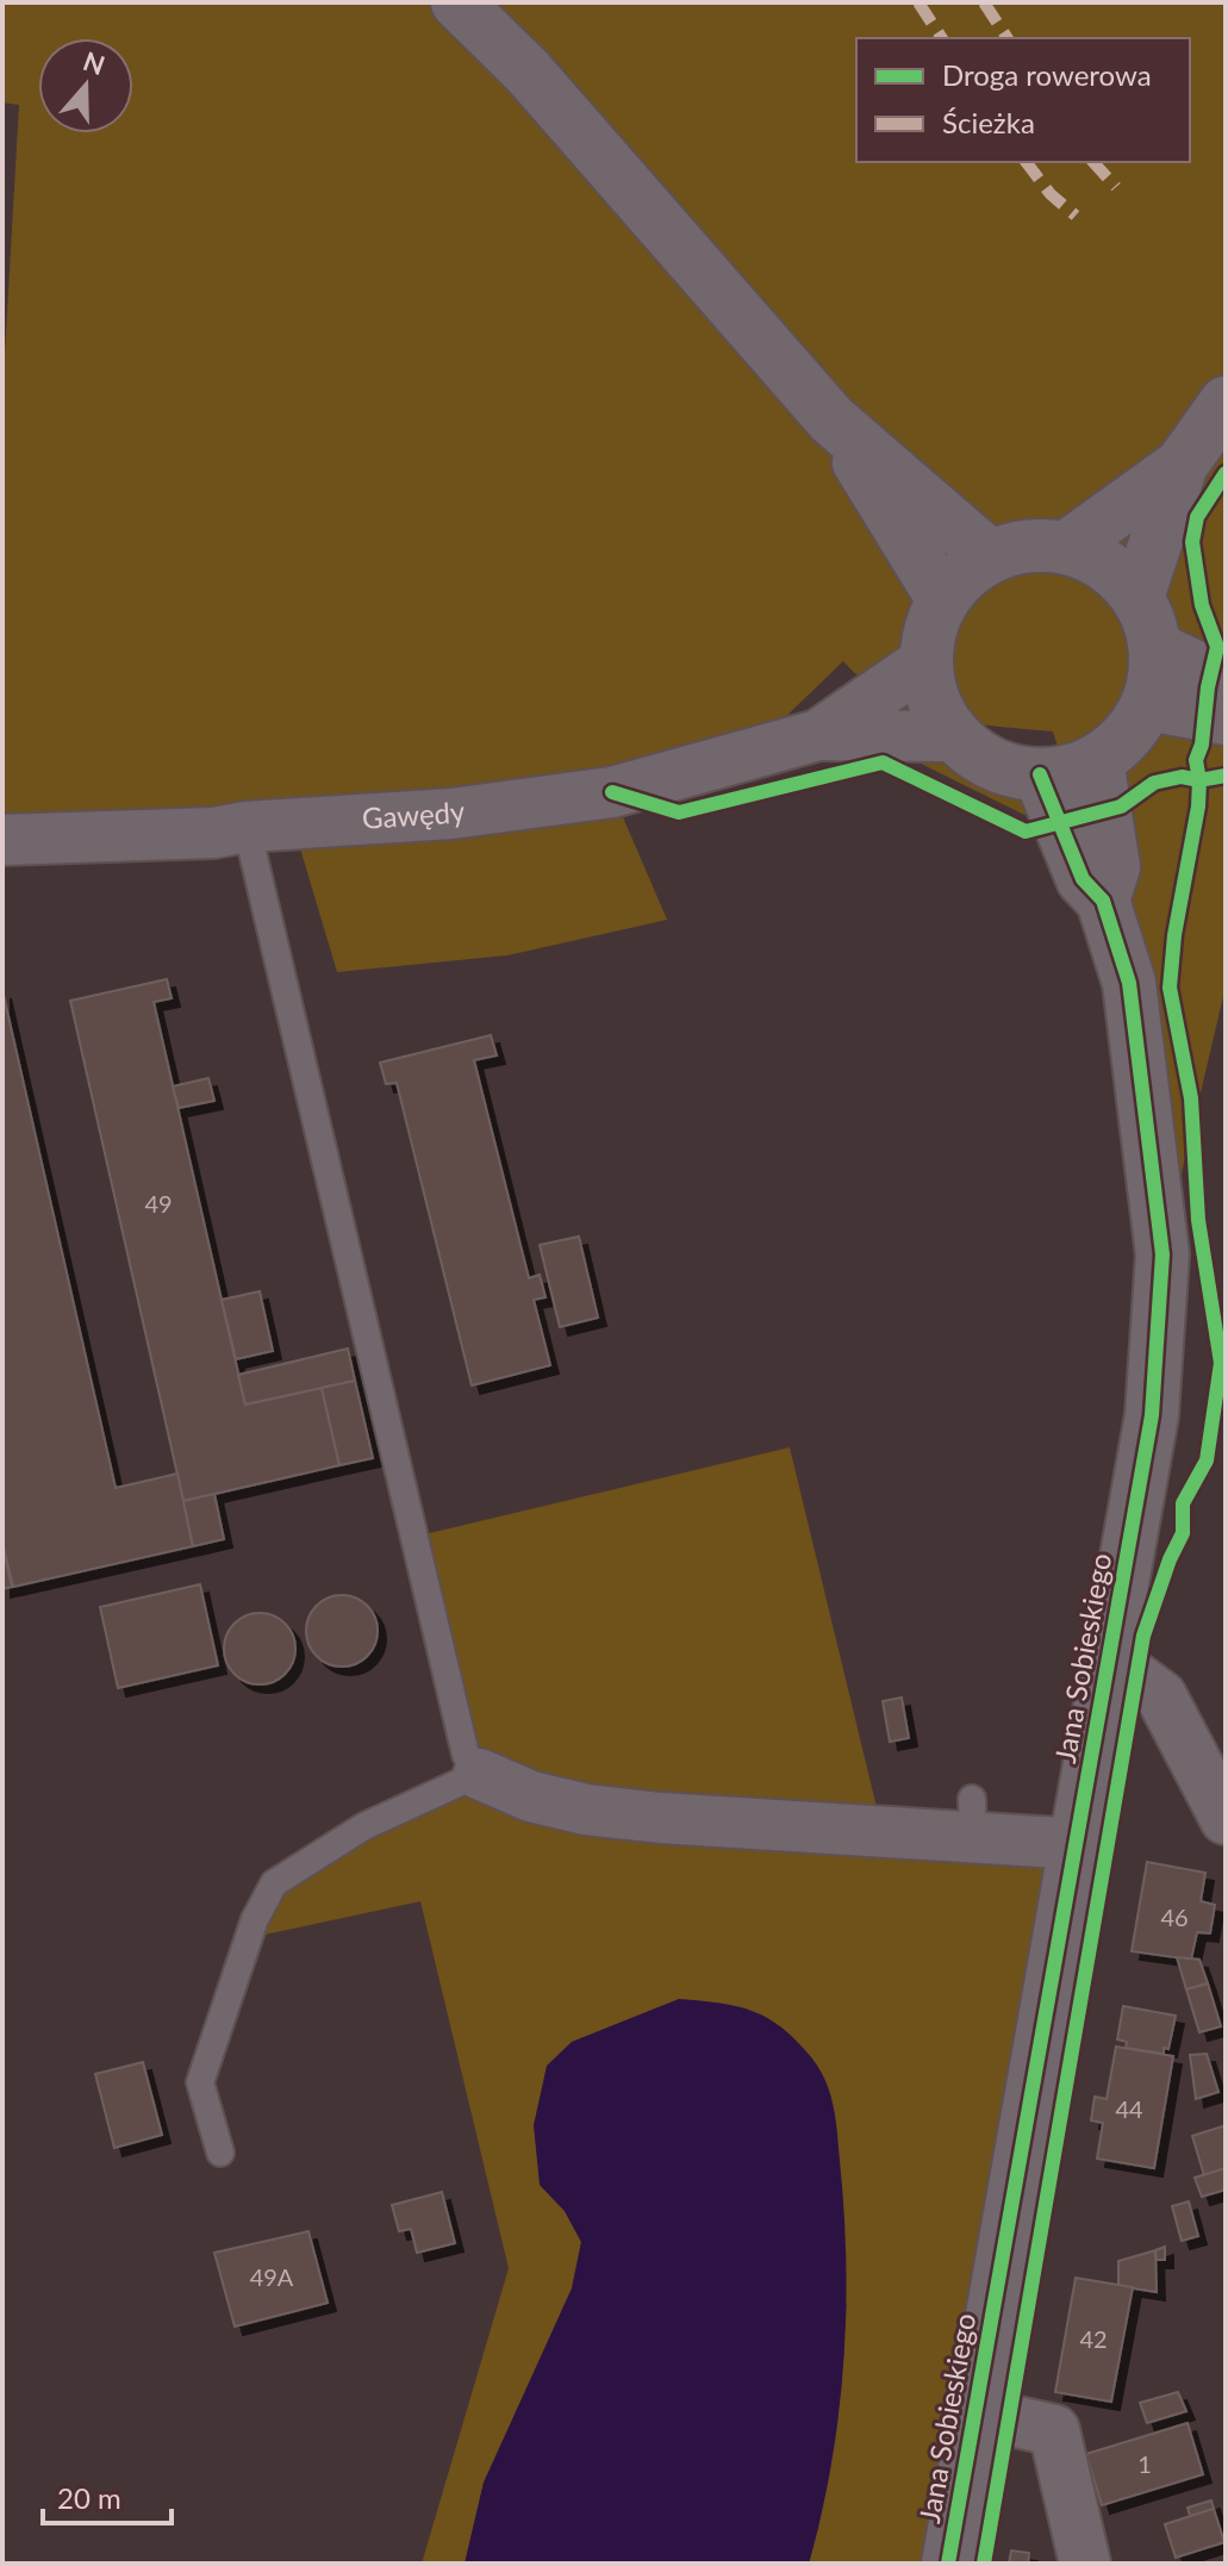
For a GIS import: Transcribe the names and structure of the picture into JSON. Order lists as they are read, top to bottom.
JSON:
{
  "streets": {
    "street": ["Gawędy", "Jana Sobieskiego"]
  },
  "crossings": [
    ["Gawędy", "Jana Sobieskiego"]
  ],
  "house_numbers": [
    "49",
    "46",
    "44",
    "49A",
    "42",
    "1"
  ],
  "legend": ["Droga rowerowa", "Ścieżka"],
  "scale_bar": "20 m",
  "north": "top"
}
